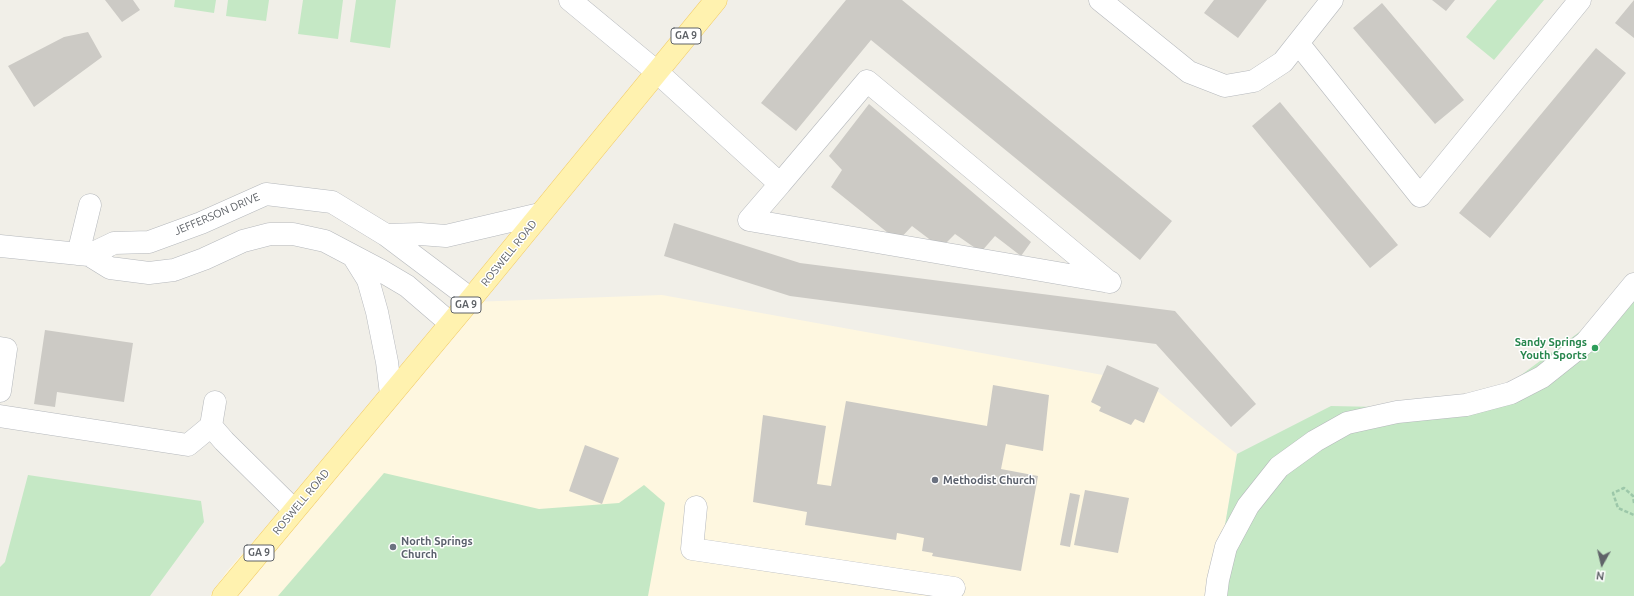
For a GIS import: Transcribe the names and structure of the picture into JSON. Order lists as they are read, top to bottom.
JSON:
{
  "streets": {
    "main road": ["GA 9", "ROSWELL ROAD"],
    "street": ["JEFFERSON DRIVE"]
  },
  "crossings": [
    ["JEFFERSON DRIVE", "ROSWELL ROAD"]
  ],
  "places": ["Sandy Springs Youth Sports", "Methodist Church", "North Springs Church"],
  "north": "bottom"
}
